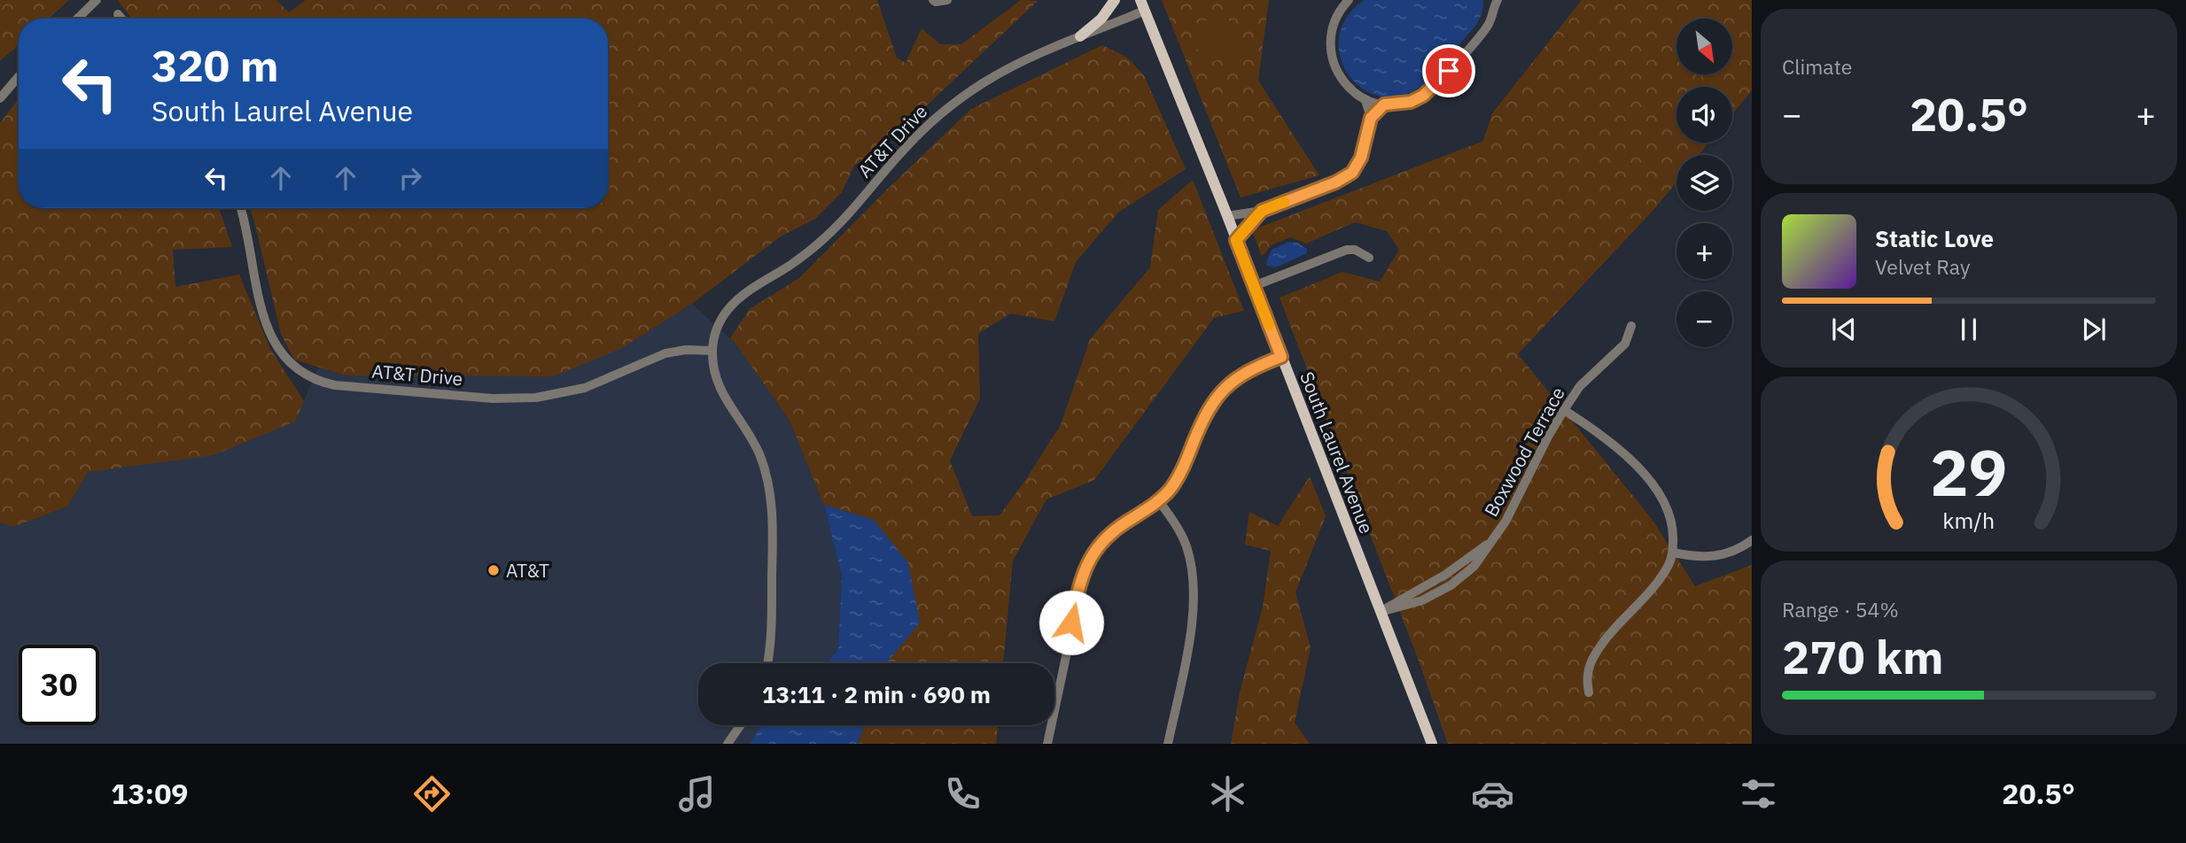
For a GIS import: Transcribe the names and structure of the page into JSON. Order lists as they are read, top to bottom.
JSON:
{
  "streets": {
    "main road": ["South Laurel Avenue"],
    "street": ["AT&T Drive", "Boxwood Terrace"]
  },
  "crossings": [
    ["AT&T Drive", "South Laurel Avenue"],
    ["Boxwood Terrace", "South Laurel Avenue"]
  ],
  "places": ["AT&T"],
  "north": "bottom right",
  "page": {
    "tile": [
      "Climate",
      ["Range · 54%", "270 km"]
    ],
    "map_buttons": ["+", "−"],
    "turn": ["320 m", "South Laurel Avenue"],
    "heat": ["−", "20.5°", "+"],
    "song": ["Static Love", "Velvet Ray"],
    "limit": "30",
    "trip": "13:11 · 2 min · 690 m",
    "tabs": ["13:09", "20.5°"],
    "gauge": ["29", "km/h"]
  }
}
